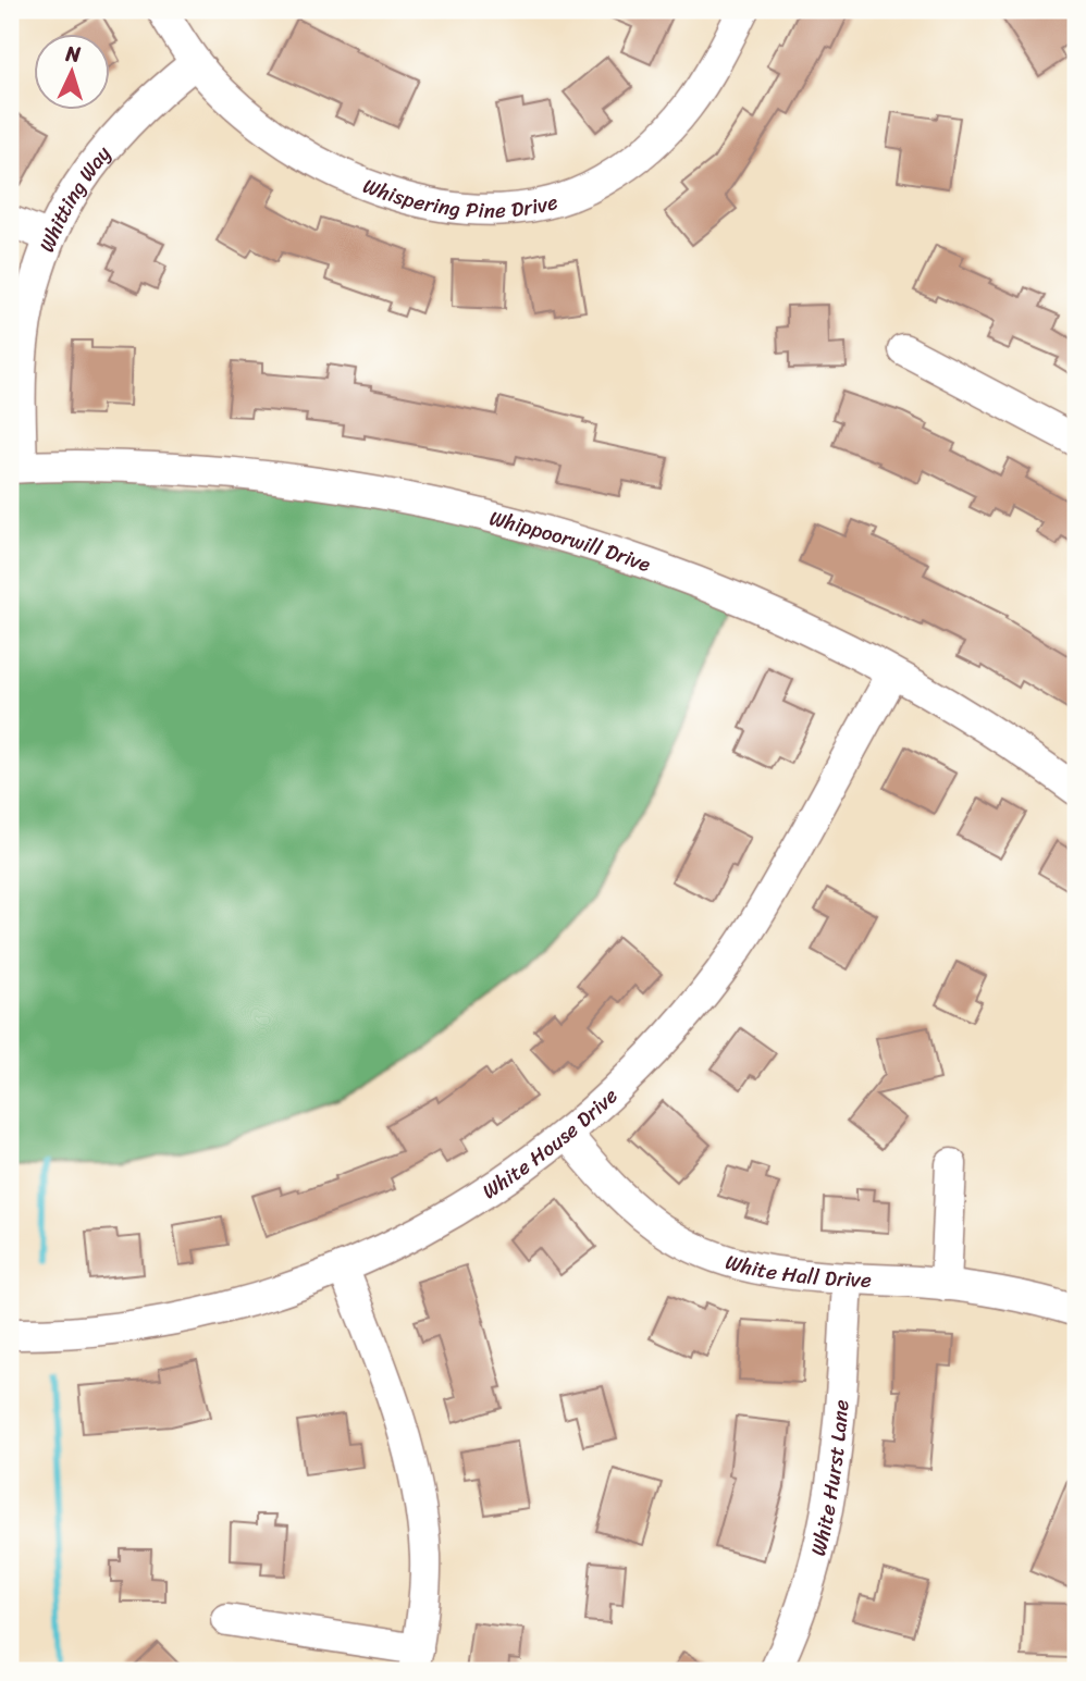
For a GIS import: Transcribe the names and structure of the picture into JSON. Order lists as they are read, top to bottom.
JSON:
{
  "streets": {
    "street": [
      "Whispering Pine Drive",
      "Whitting Way",
      "Whippoorwill Drive",
      "White House Drive",
      "White Hall Drive",
      "White Hurst Lane"
    ]
  },
  "crossings": [
    ["Whispering Pine Drive", "Whitting Way"],
    ["Whitting Way", "Whippoorwill Drive"],
    ["Whippoorwill Drive", "White House Drive"],
    ["White House Drive", "White Hall Drive"],
    ["White Hall Drive", "White Hurst Lane"]
  ],
  "north": "top"
}
